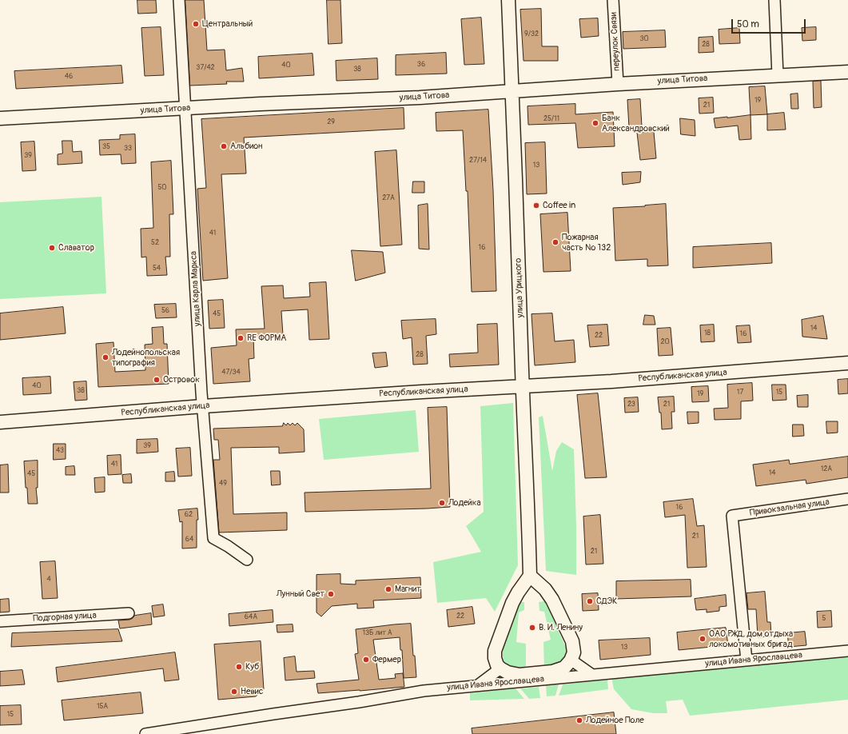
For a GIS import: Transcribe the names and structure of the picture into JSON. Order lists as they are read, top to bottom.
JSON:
{
  "streets": {
    "street": [
      "переулок Связи",
      "улица Титова",
      "улица Урицкого",
      "улица Карла Маркса",
      "Республиканская улица",
      "Привокзальная улица",
      "Подгорная улица",
      "улица Ивана Ярославцева"
    ]
  },
  "crossings": [
    ["переулок Связи", "улица Титова"],
    ["улица Титова", "улица Урицкого"],
    ["улица Титова", "улица Карла Маркса"],
    ["улица Урицкого", "Республиканская улица"],
    ["улица Карла Маркса", "Республиканская улица"],
    ["Привокзальная улица", "улица Ивана Ярославцева"]
  ],
  "places": [
    "Центральный",
    "Банк Александровский",
    "Альбион",
    "Coffee in",
    "Пожарная часть № 132",
    "Славатор",
    "RE ФОРМА",
    "Лодейнопольская типография",
    "Островок",
    "Лодейка",
    "Магнит",
    "Лунный Свет",
    "СДЭК",
    "В. И. Ленину",
    "ОАО РЖД, дом отдыха локомотивных бригад",
    "Фермер",
    "Куб",
    "Невис",
    "Лодейное Поле"
  ],
  "house_numbers": [
    "9/32",
    "30",
    "28",
    "36",
    "40",
    "37/42",
    "38",
    "46",
    "19",
    "21",
    "25/11",
    "29",
    "35",
    "33",
    "39",
    "27/14",
    "13",
    "50",
    "27А",
    "41",
    "52",
    "16",
    "54",
    "56",
    "45",
    "14",
    "18",
    "16",
    "22",
    "20",
    "28",
    "47/34",
    "40",
    "38",
    "17",
    "15",
    "19",
    "23",
    "21",
    "39",
    "43",
    "41",
    "12А",
    "14",
    "45",
    "49",
    "16",
    "62",
    "21",
    "64",
    "21",
    "4",
    "22",
    "64А",
    "5",
    "13Б лит А",
    "13",
    "15А",
    "15"
  ],
  "scale_bar": "50 m"
}
